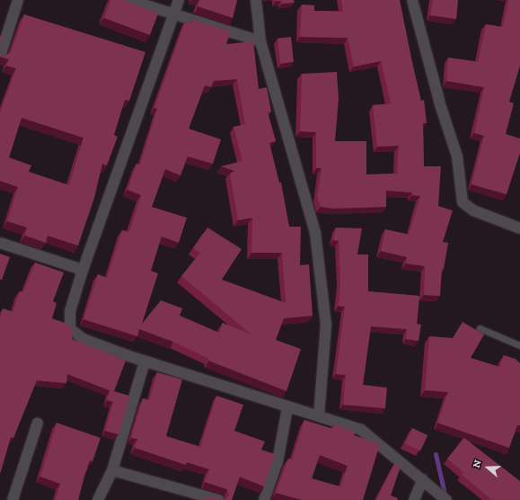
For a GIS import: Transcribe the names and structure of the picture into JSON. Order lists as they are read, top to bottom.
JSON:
{
  "north": "left"
}
